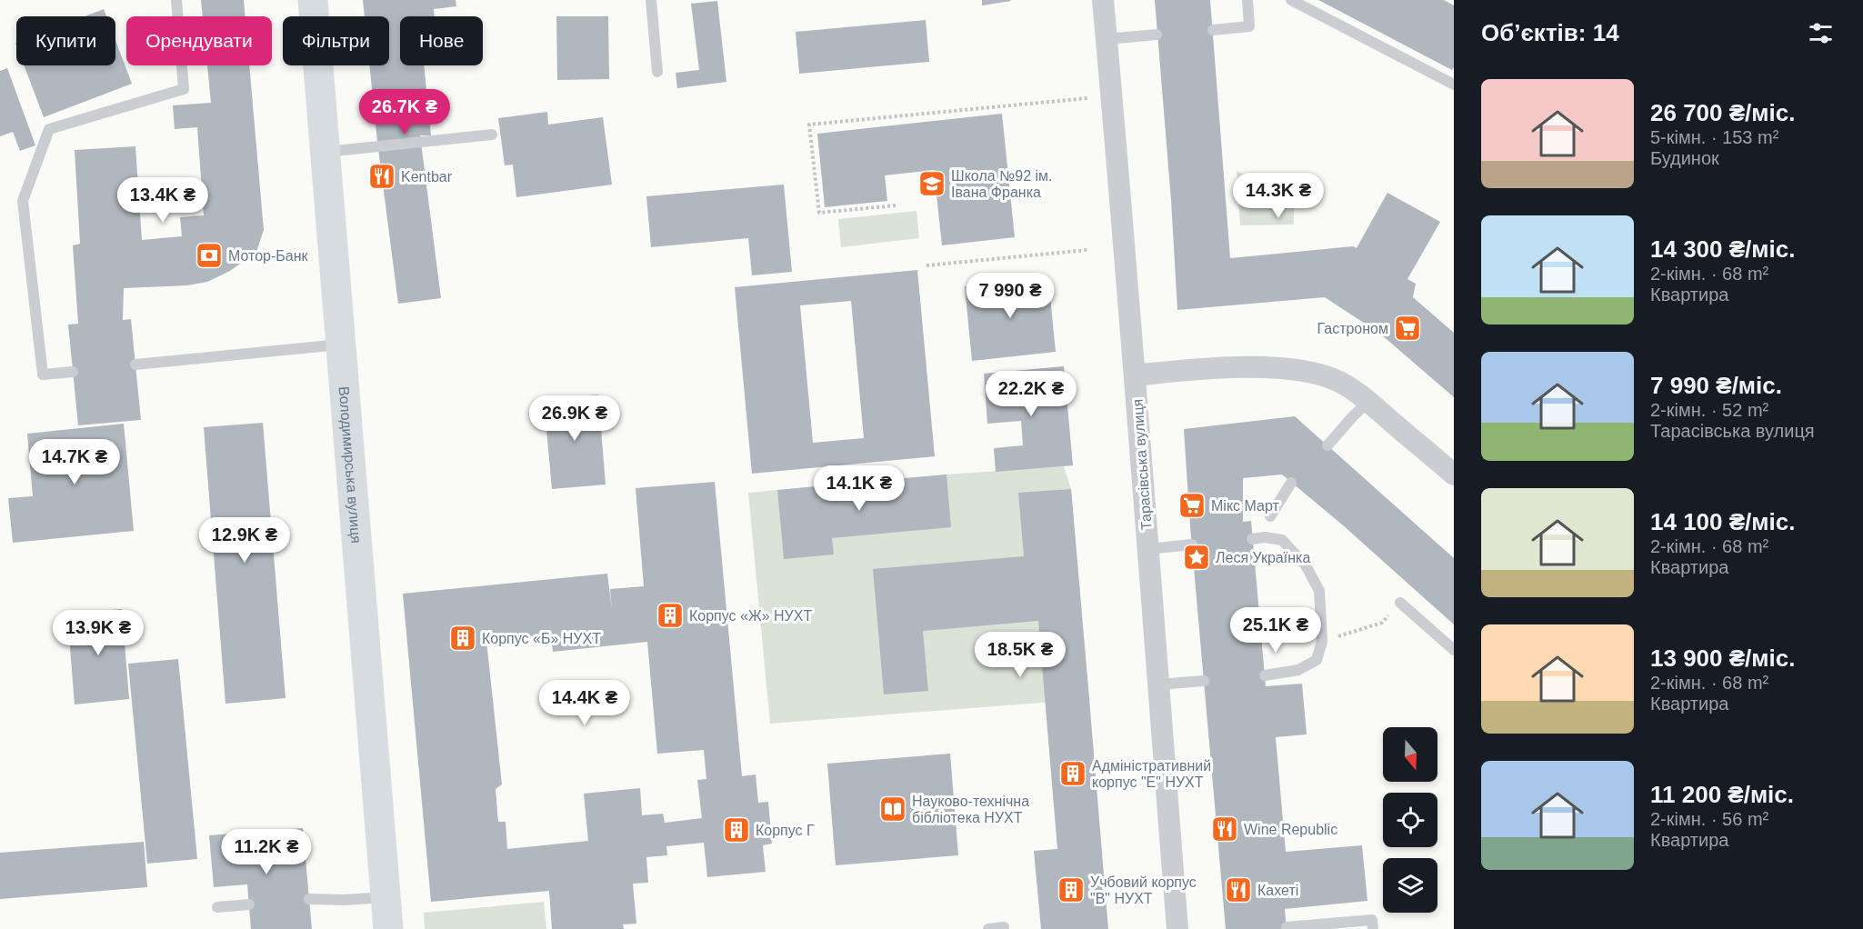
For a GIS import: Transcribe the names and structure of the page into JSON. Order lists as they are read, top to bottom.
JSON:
{
  "streets": {
    "street": ["Володимирська вулиця", "Тарасівська вулиця"]
  },
  "places": {
    "restaurant": ["Kentbar", "Wine Republic", "Кахеті"],
    "school or university": ["Школа №92 ім. Івана Франка"],
    "bank": ["Мотор-Банк"],
    "supermarket": ["Гастроном", "Мікс Март"],
    "place": ["Леся Українка"],
    "building": [
      "Корпус «Ж» НУХТ",
      "Корпус «Б» НУХТ",
      "Адміністративний корпус \"Е\" НУХТ",
      "Корпус Г",
      "Учбовий корпус \"В\" НУХТ"
    ],
    "library": ["Науково-технічна бібліотека НУХТ"]
  },
  "north": "bottom",
  "page": {
    "heading": "Об’єктів: 14",
    "chip": [
      "Купити",
      "Орендувати",
      "Фільтри",
      "Нове"
    ],
    "list": [
      {
        "name": "26 700 ₴/міс.",
        "note": "5-кімн. · 153 m² · Будинок"
      },
      {
        "name": "14 300 ₴/міс.",
        "note": "2-кімн. · 68 m² · Квартира"
      },
      {
        "name": "7 990 ₴/міс.",
        "note": "2-кімн. · 52 m² · Тарасівська вулиця"
      },
      {
        "name": "14 100 ₴/міс.",
        "note": "2-кімн. · 68 m² · Квартира"
      },
      {
        "name": "13 900 ₴/міс.",
        "note": "2-кімн. · 68 m² · Квартира"
      },
      {
        "name": "11 200 ₴/міс.",
        "note": "2-кімн. · 56 m² · Квартира"
      }
    ],
    "price": [
      "26.7K ₴",
      "14.3K ₴",
      "13.4K ₴",
      "7 990 ₴",
      "22.2K ₴",
      "26.9K ₴",
      "14.7K ₴",
      "14.1K ₴",
      "12.9K ₴",
      "25.1K ₴",
      "13.9K ₴",
      "18.5K ₴",
      "14.4K ₴",
      "11.2K ₴"
    ]
  }
}
